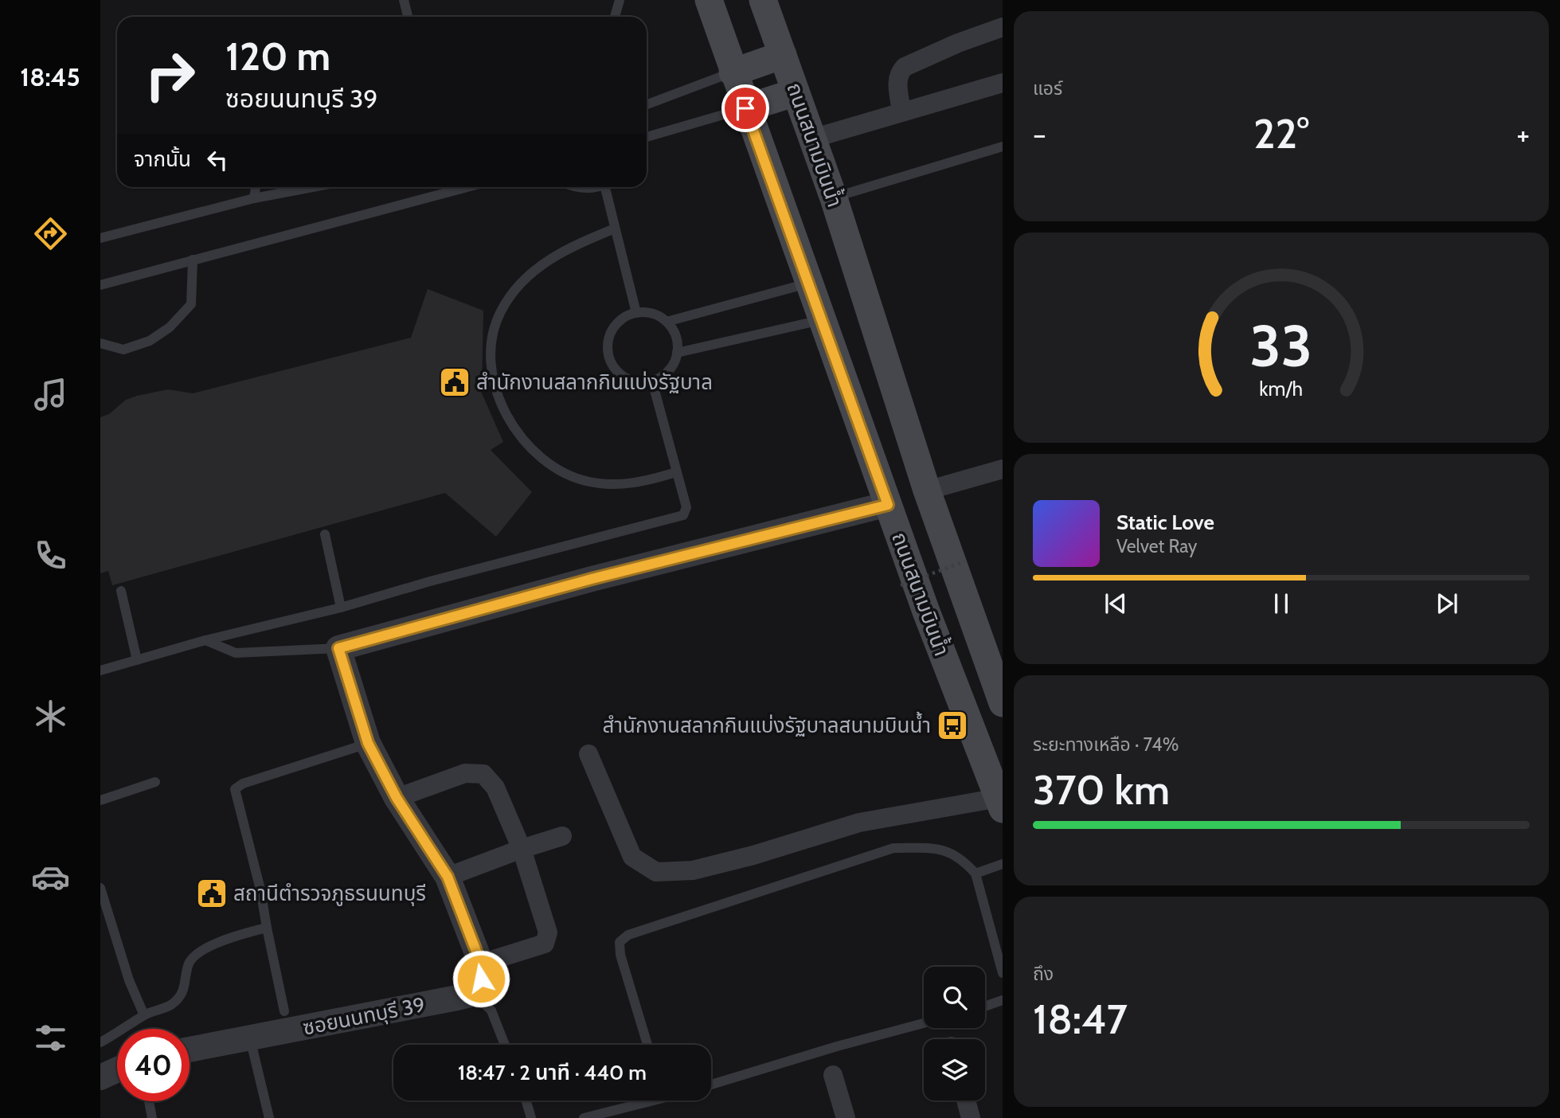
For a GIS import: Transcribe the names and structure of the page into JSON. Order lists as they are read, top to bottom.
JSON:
{
  "streets": {
    "main road": ["ถนนสนามบินน้ำ"],
    "street": ["ซอยนนทบุรี 39"]
  },
  "places": {
    "public building": ["สำนักงานสลากกินแบ่งรัฐบาล", "สถานีตำรวจภูธรนนทบุรี"],
    "bus stop": ["สำนักงานสลากกินแบ่งรัฐบาลสนามบินน้ำ"]
  },
  "page": {
    "tabs": "18:45",
    "tile": [
      "แอร์",
      ["ระยะทางเหลือ · 74%", "370 km"],
      ["ถึง", "18:47"]
    ],
    "turn": ["120 m", "ซอยนนทบุรี 39"],
    "heat": ["−", "22°", "+"],
    "then": "จากนั้น",
    "song": ["Static Love", "Velvet Ray"],
    "limit": "40",
    "trip": "18:47 · 2 นาที · 440 m",
    "gauge": ["33", "km/h"]
  }
}
